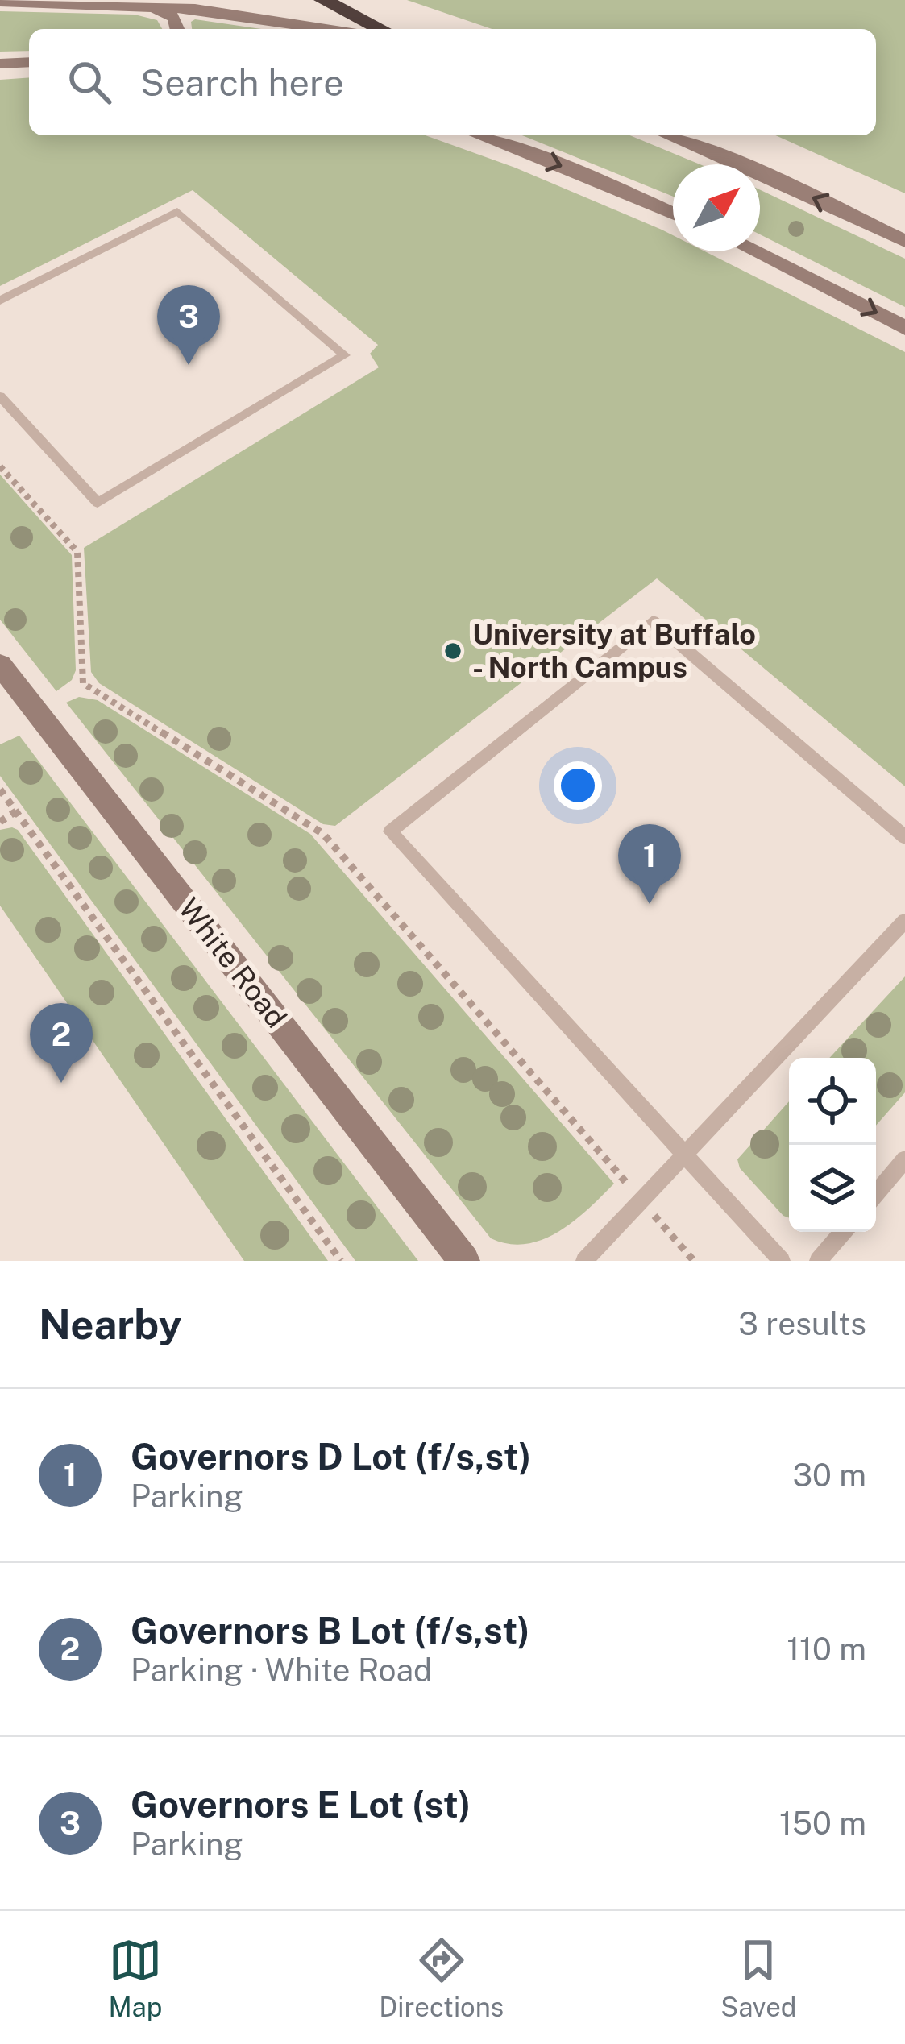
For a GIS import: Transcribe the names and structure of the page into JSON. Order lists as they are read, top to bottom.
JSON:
{
  "streets": {
    "main road": ["White Road"]
  },
  "places": ["University at Buffalo - North Campus"],
  "north": "top right",
  "page": {
    "search": "Search here",
    "pins": ["3", "1", "2"],
    "heading": ["Nearby", "3 results"],
    "list": [
      {
        "mark": "1",
        "name": "Governors D Lot (f/s,st)",
        "note": "Parking",
        "value": "30 m"
      },
      {
        "mark": "2",
        "name": "Governors B Lot (f/s,st)",
        "note": "Parking · White Road",
        "value": "110 m"
      },
      {
        "mark": "3",
        "name": "Governors E Lot (st)",
        "note": "Parking",
        "value": "150 m"
      }
    ],
    "nav": ["Map", "Directions", "Saved"]
  }
}
